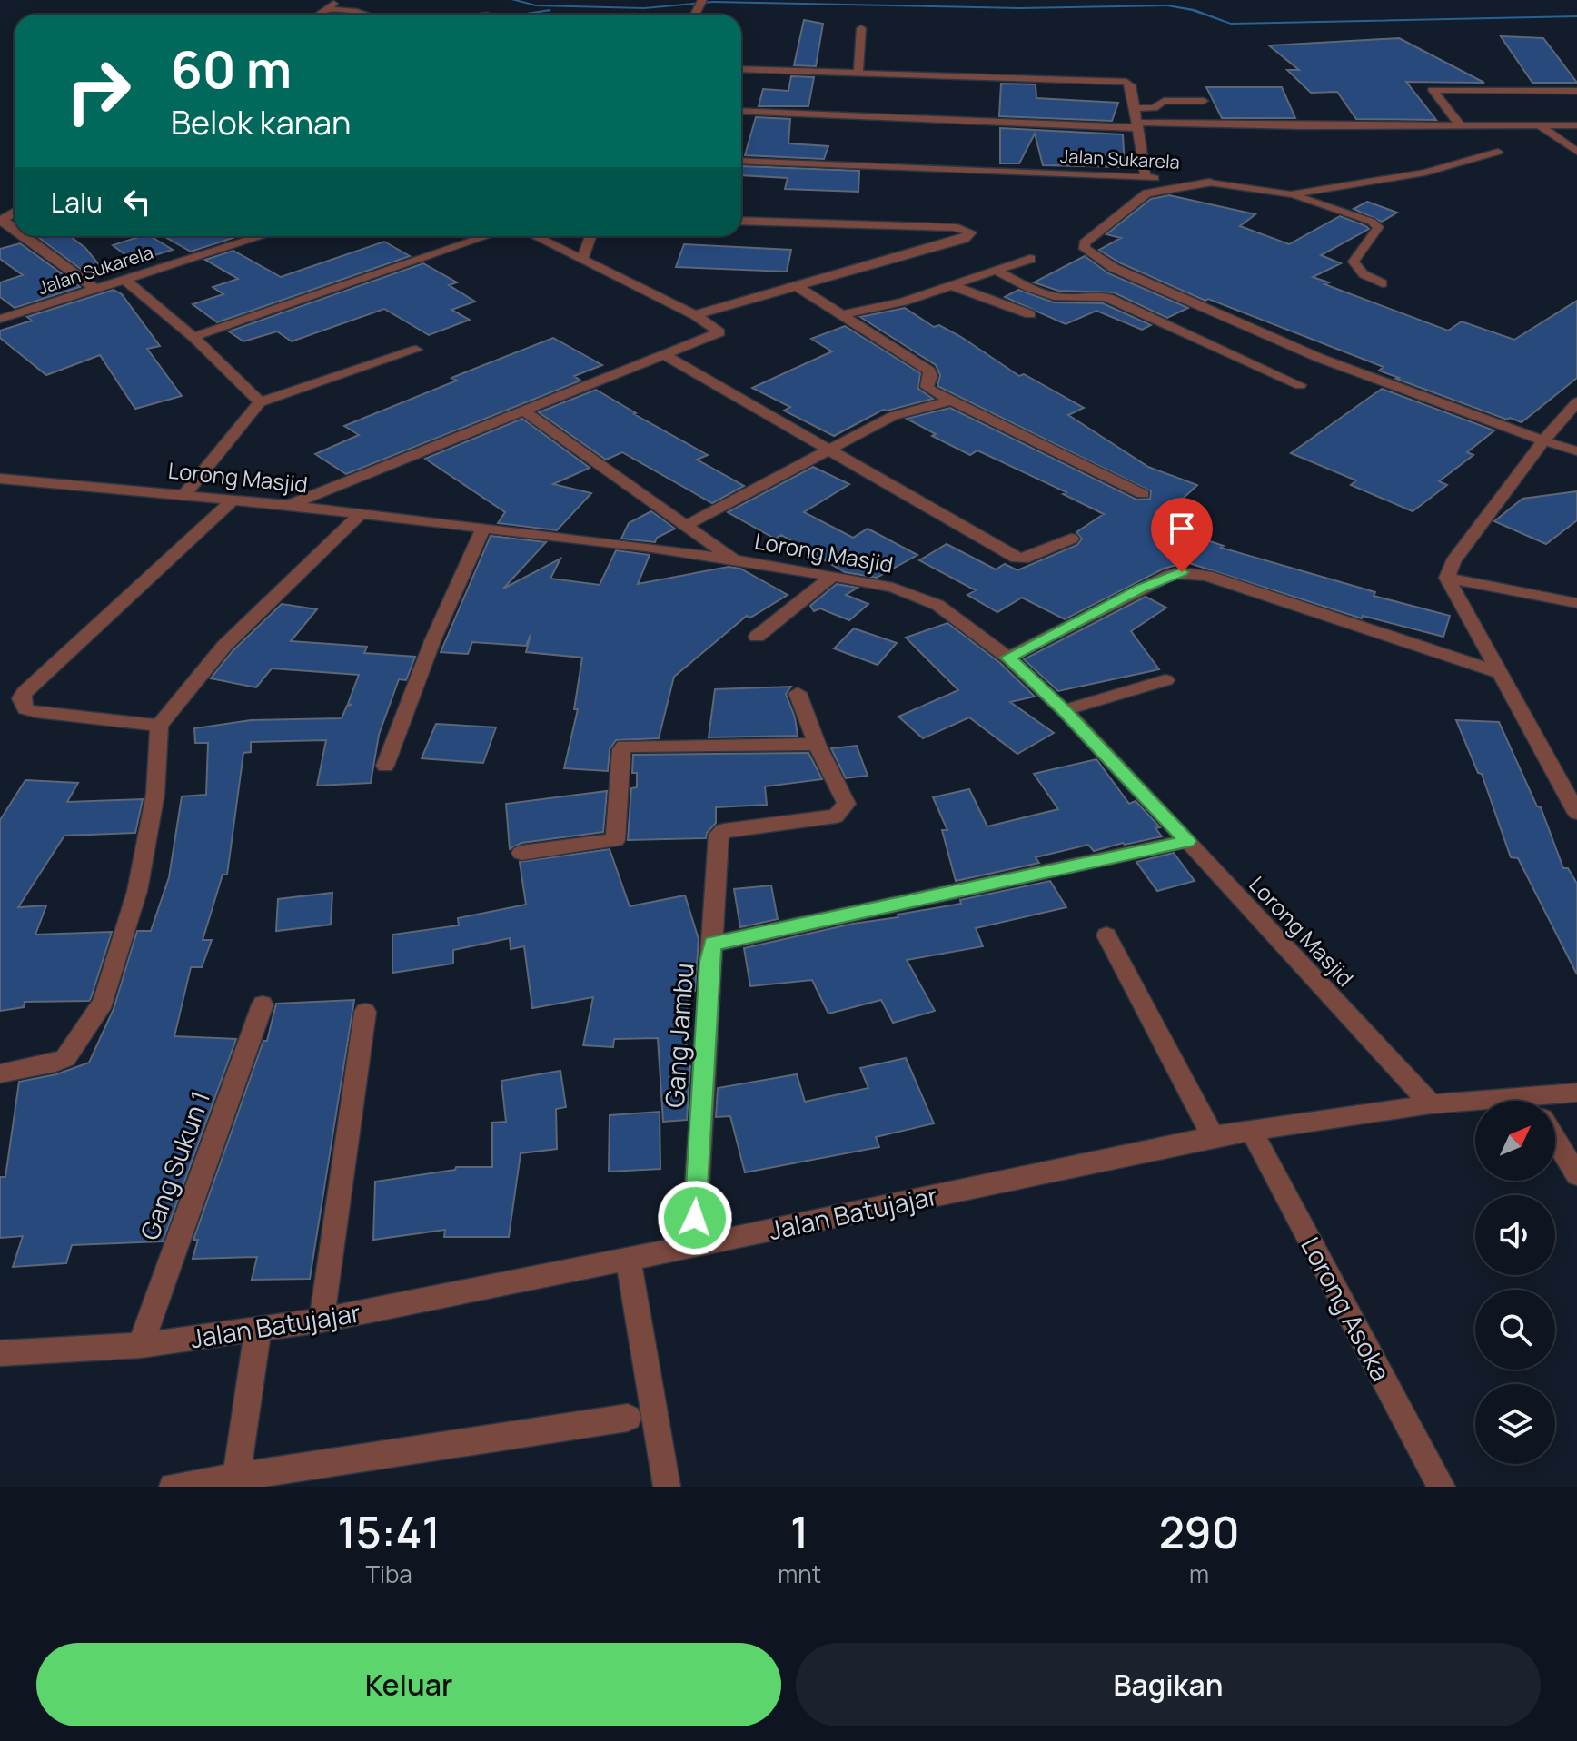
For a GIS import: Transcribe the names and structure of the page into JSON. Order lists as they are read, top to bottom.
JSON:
{
  "streets": {
    "street": [
      "Jalan Sukarela",
      "Lorong Masjid",
      "Gang Jambu",
      "Gang Sukun 1",
      "Jalan Batujajar",
      "Lorong Asoka"
    ]
  },
  "crossings": [
    ["Lorong Masjid", "Jalan Batujajar"],
    ["Gang Jambu", "Jalan Batujajar"],
    ["Gang Sukun 1", "Jalan Batujajar"],
    ["Jalan Batujajar", "Lorong Asoka"]
  ],
  "north": "top right",
  "page": {
    "turn": ["60 m", "Belok kanan"],
    "then": "Lalu",
    "eta": [
      "15:41",
      "Tiba",
      "1",
      "mnt",
      "290",
      "m"
    ],
    "buttons": ["Keluar", "Bagikan"]
  }
}
